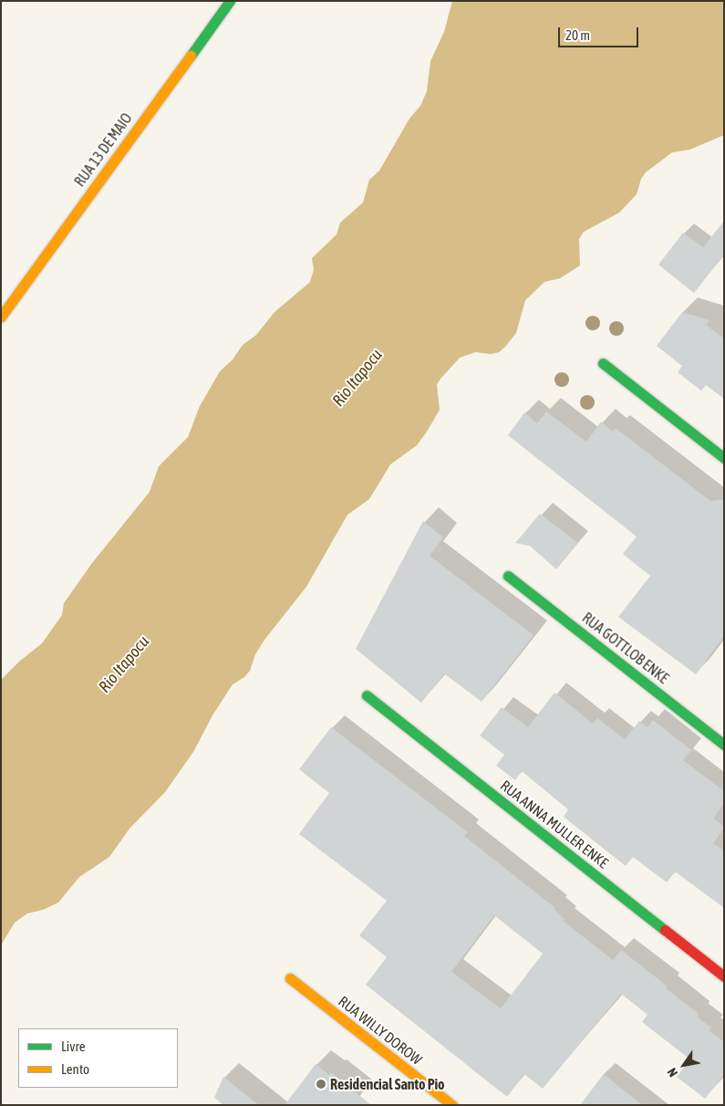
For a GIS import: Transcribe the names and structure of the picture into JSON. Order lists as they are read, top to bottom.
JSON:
{
  "streets": {
    "street": [
      "RUA 13 DE MAIO",
      "RUA GOTTLOB ENKE",
      "RUA ANNA MULLER ENKE",
      "RUA WILLY DOROW"
    ]
  },
  "water": ["Rio Itapocu"],
  "places": ["Residencial Santo Pio"],
  "legend": ["Livre", "Lento"],
  "scale_bar": "20 m",
  "north": "bottom left"
}
